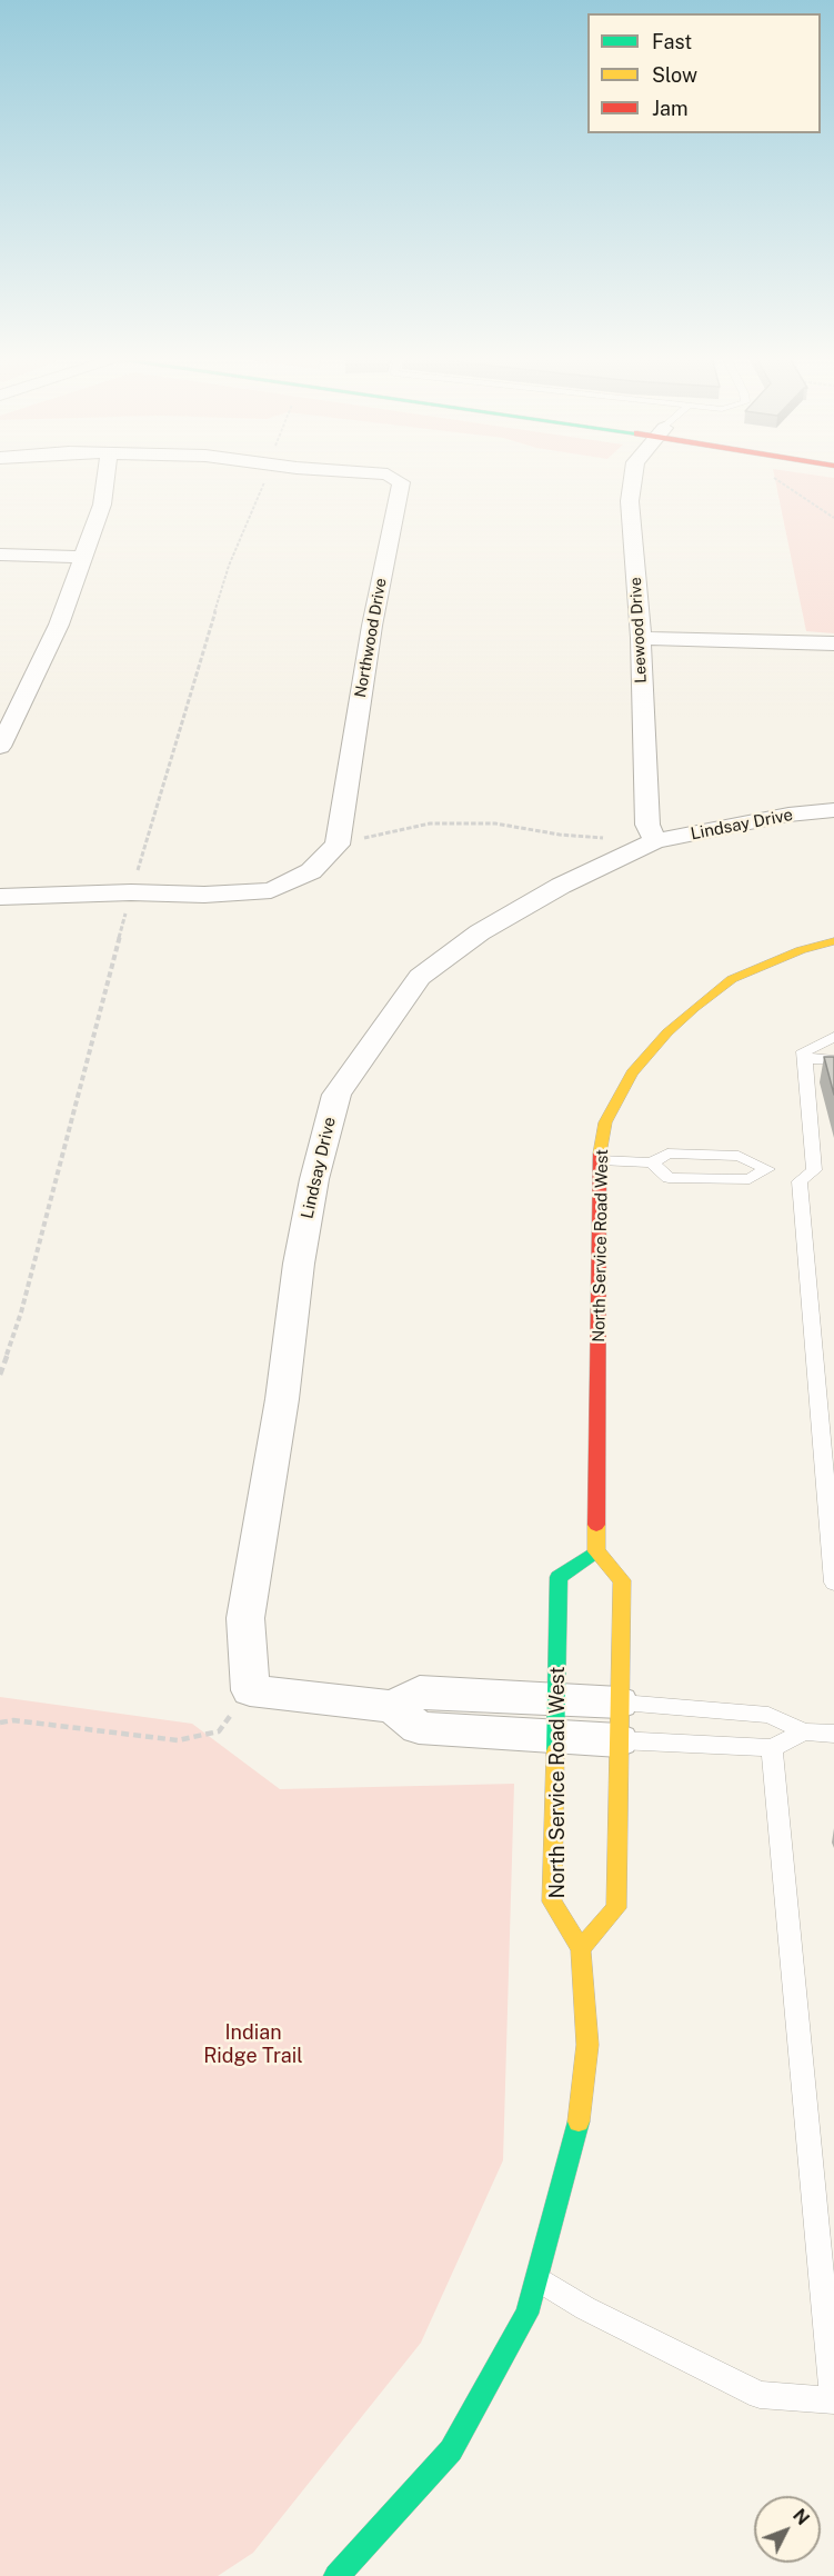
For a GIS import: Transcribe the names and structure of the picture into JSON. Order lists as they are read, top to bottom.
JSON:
{
  "streets": {
    "main road": ["North Service Road West"],
    "street": ["Leewood Drive", "Northwood Drive", "Lindsay Drive"]
  },
  "crossings": [
    ["Leewood Drive", "Lindsay Drive"]
  ],
  "parks": ["Indian Ridge Trail"],
  "legend": ["Fast", "Slow", "Jam"],
  "north": "top right"
}
